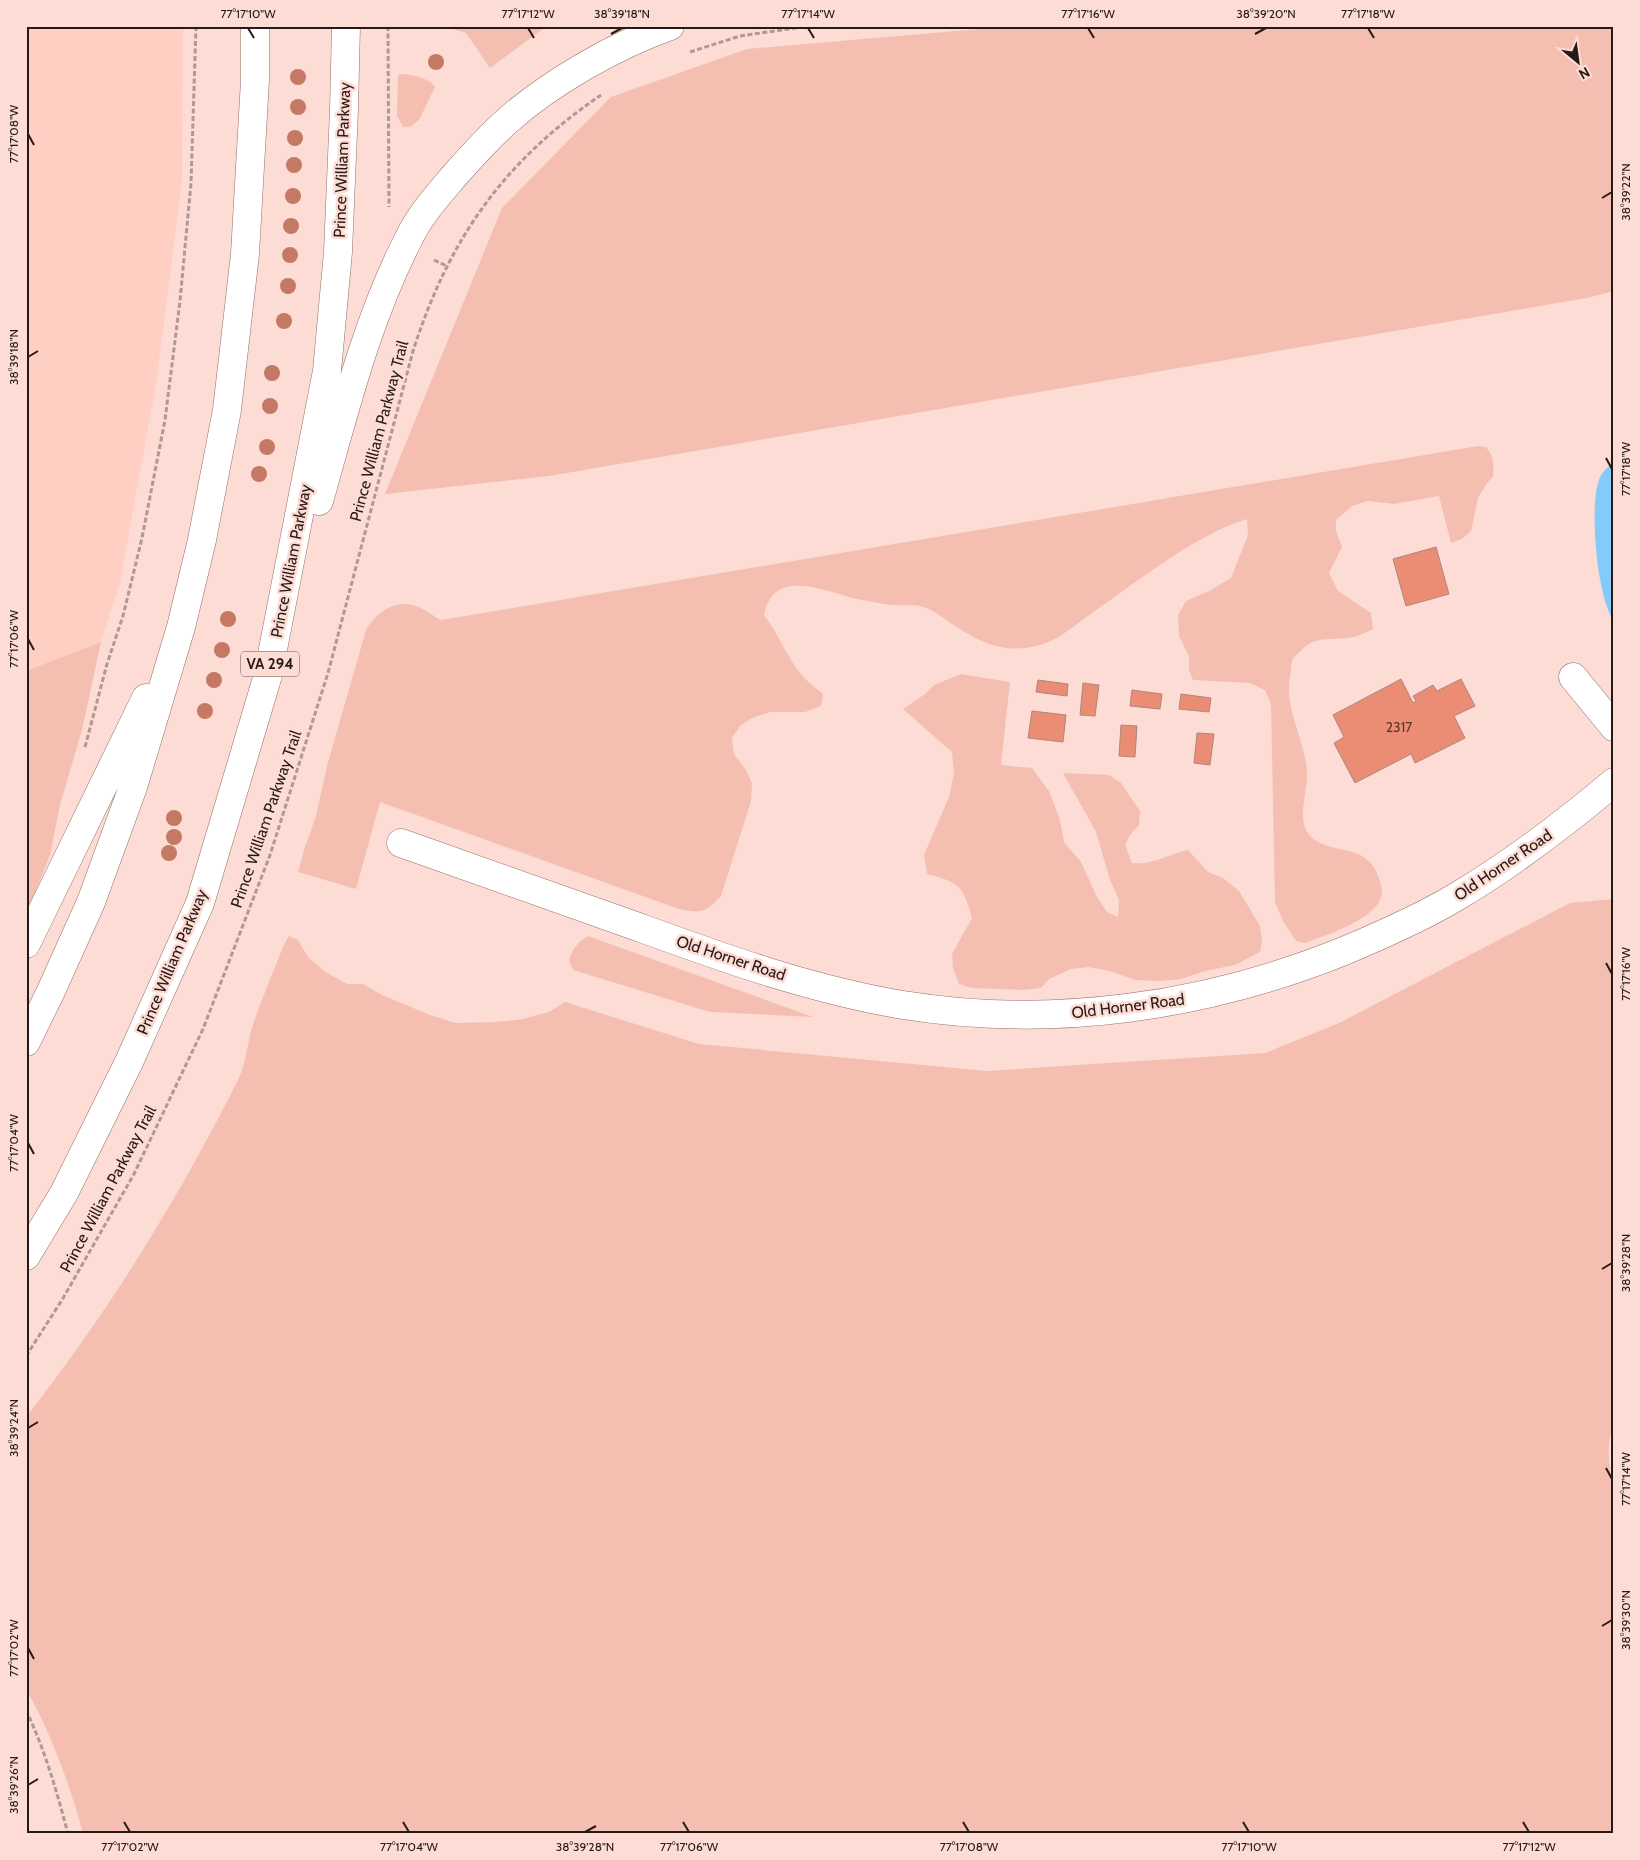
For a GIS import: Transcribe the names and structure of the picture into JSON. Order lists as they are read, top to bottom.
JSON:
{
  "streets": {
    "main road": ["Prince William Parkway", "VA 294", "Old Horner Road"],
    "path": ["Prince William Parkway Trail"]
  },
  "house_numbers": ["2317"],
  "north": "bottom right",
  "coordinates": [
    "77°17'10\"W",
    "77°17'12\"W",
    "38°39'18\"N",
    "77°17'14\"W",
    "77°17'16\"W",
    "38°39'20\"N",
    "77°17'18\"W",
    "77°17'08\"W",
    "38°39'22\"N",
    "77°17'06\"W",
    "77°17'04\"W",
    "38°39'28\"N",
    "38°39'24\"N",
    "38°39'30\"N",
    "77°17'02\"W",
    "38°39'26\"N"
  ]
}
